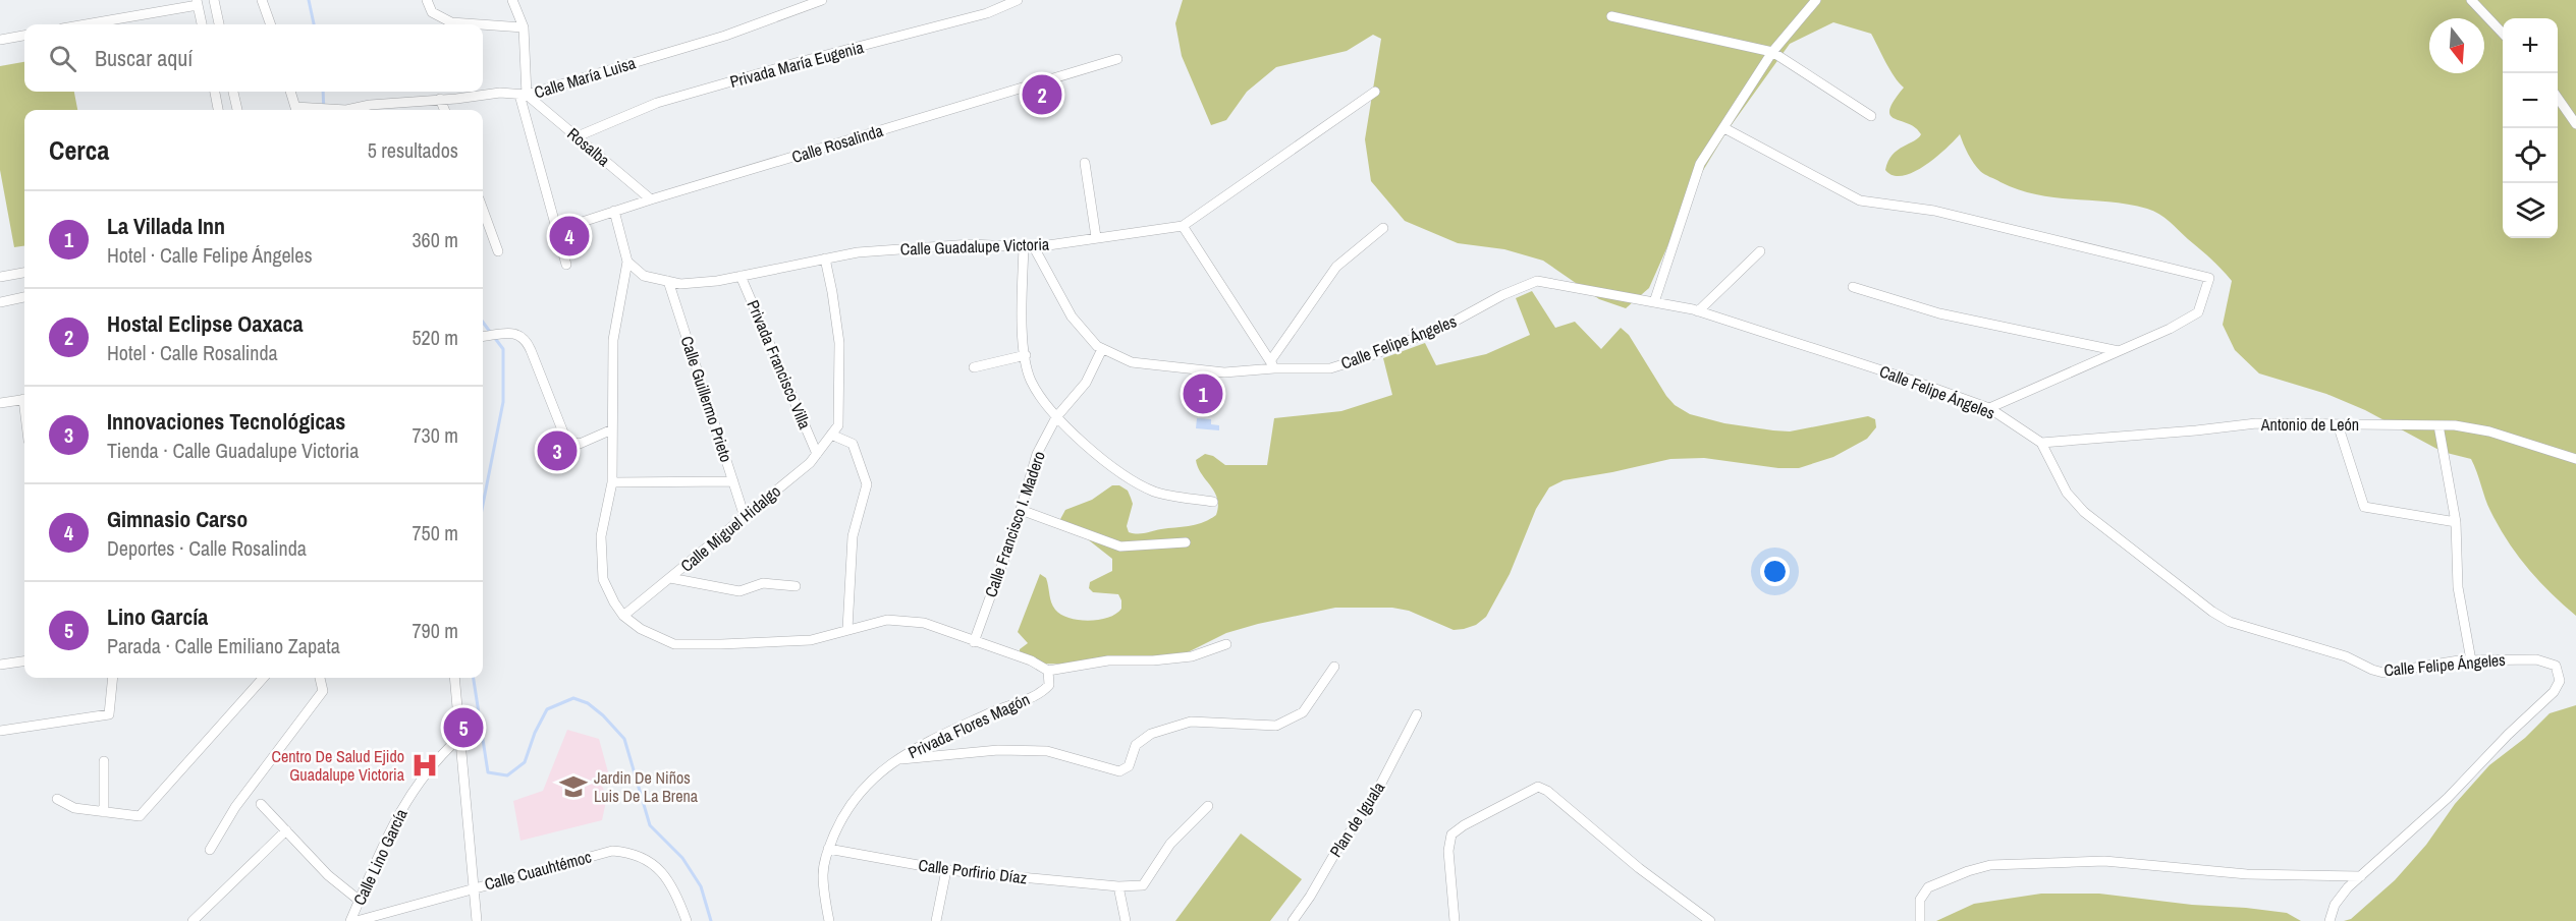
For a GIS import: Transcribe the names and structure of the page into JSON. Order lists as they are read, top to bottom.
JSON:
{
  "streets": {
    "street": [
      "Privada María Eugenia",
      "Calle María Luisa",
      "Calle Rosalinda",
      "Rosalba",
      "Calle Guadalupe Victoria",
      "Calle Felipe Ángeles",
      "Privada Francisco Villa",
      "Calle Guillermo Prieto",
      "Antonio de León",
      "Calle Francisco I. Madero",
      "Calle Miguel Hidalgo",
      "Privada Flores Magón",
      "Plan de Iguala",
      "Calle Lino García",
      "Calle Cuauhtémoc",
      "Calle Porfirio Díaz"
    ]
  },
  "crossings": [
    ["Privada María Eugenia", "Rosalba"],
    ["Calle María Luisa", "Rosalba"],
    ["Calle Rosalinda", "Rosalba"],
    ["Calle Guadalupe Victoria", "Calle Felipe Ángeles"],
    ["Calle Guadalupe Victoria", "Privada Francisco Villa"],
    ["Calle Guadalupe Victoria", "Calle Guillermo Prieto"],
    ["Calle Guadalupe Victoria", "Calle Miguel Hidalgo"],
    ["Calle Felipe Ángeles", "Antonio de León"],
    ["Calle Felipe Ángeles", "Calle Francisco I. Madero"],
    ["Privada Francisco Villa", "Calle Miguel Hidalgo"],
    ["Calle Guillermo Prieto", "Calle Miguel Hidalgo"],
    ["Privada Flores Magón", "Calle Porfirio Díaz"]
  ],
  "places": {
    "hospital": ["Centro De Salud Ejido Guadalupe Victoria"],
    "school or university": ["Jardin De Niños Luis De La Brena"]
  },
  "north": "bottom",
  "page": {
    "map_buttons": ["+", "−"],
    "search": "Buscar aquí",
    "pins": [
      "2",
      "4",
      "1",
      "3",
      "5"
    ],
    "heading": ["Cerca", "5 resultados"],
    "list": [
      {
        "mark": "1",
        "name": "La Villada Inn",
        "note": "Hotel · Calle Felipe Ángeles",
        "value": "360 m"
      },
      {
        "mark": "2",
        "name": "Hostal Eclipse Oaxaca",
        "note": "Hotel · Calle Rosalinda",
        "value": "520 m"
      },
      {
        "mark": "3",
        "name": "Innovaciones Tecnológicas",
        "note": "Tienda · Calle Guadalupe Victoria",
        "value": "730 m"
      },
      {
        "mark": "4",
        "name": "Gimnasio Carso",
        "note": "Deportes · Calle Rosalinda",
        "value": "750 m"
      },
      {
        "mark": "5",
        "name": "Lino García",
        "note": "Parada · Calle Emiliano Zapata",
        "value": "790 m"
      }
    ]
  }
}
